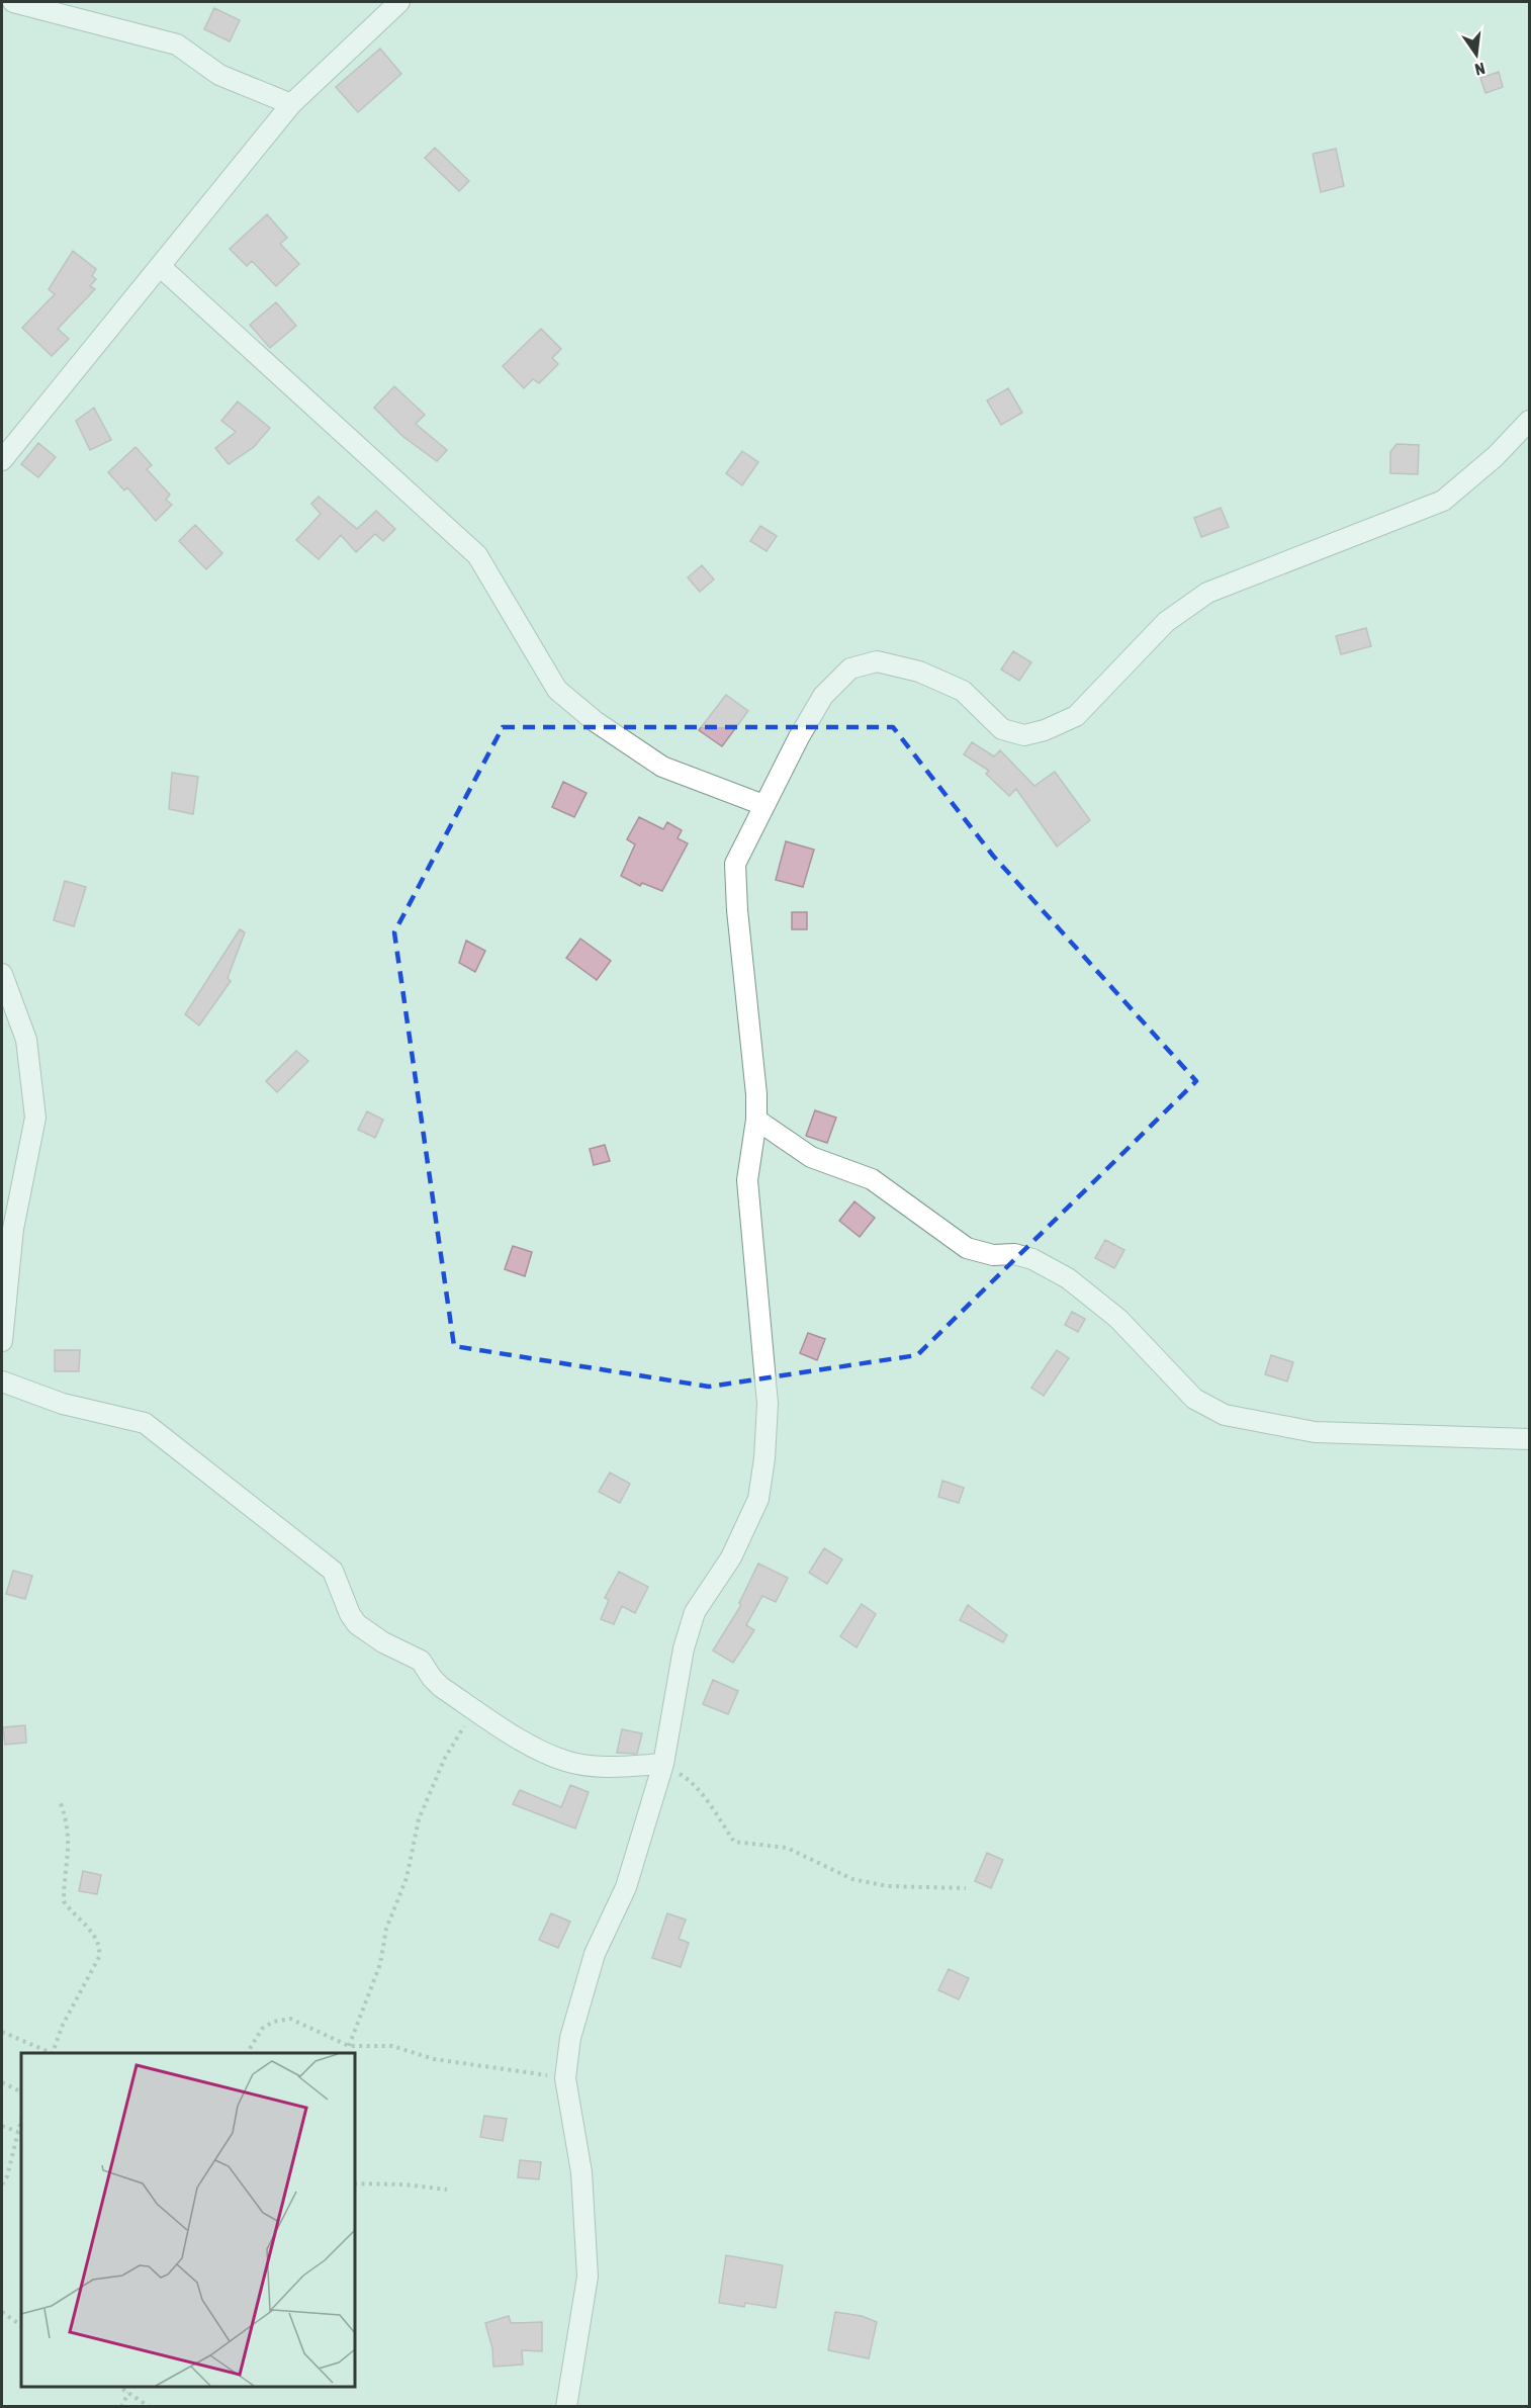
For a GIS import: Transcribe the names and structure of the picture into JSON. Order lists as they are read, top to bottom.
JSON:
{
  "north": "bottom"
}
